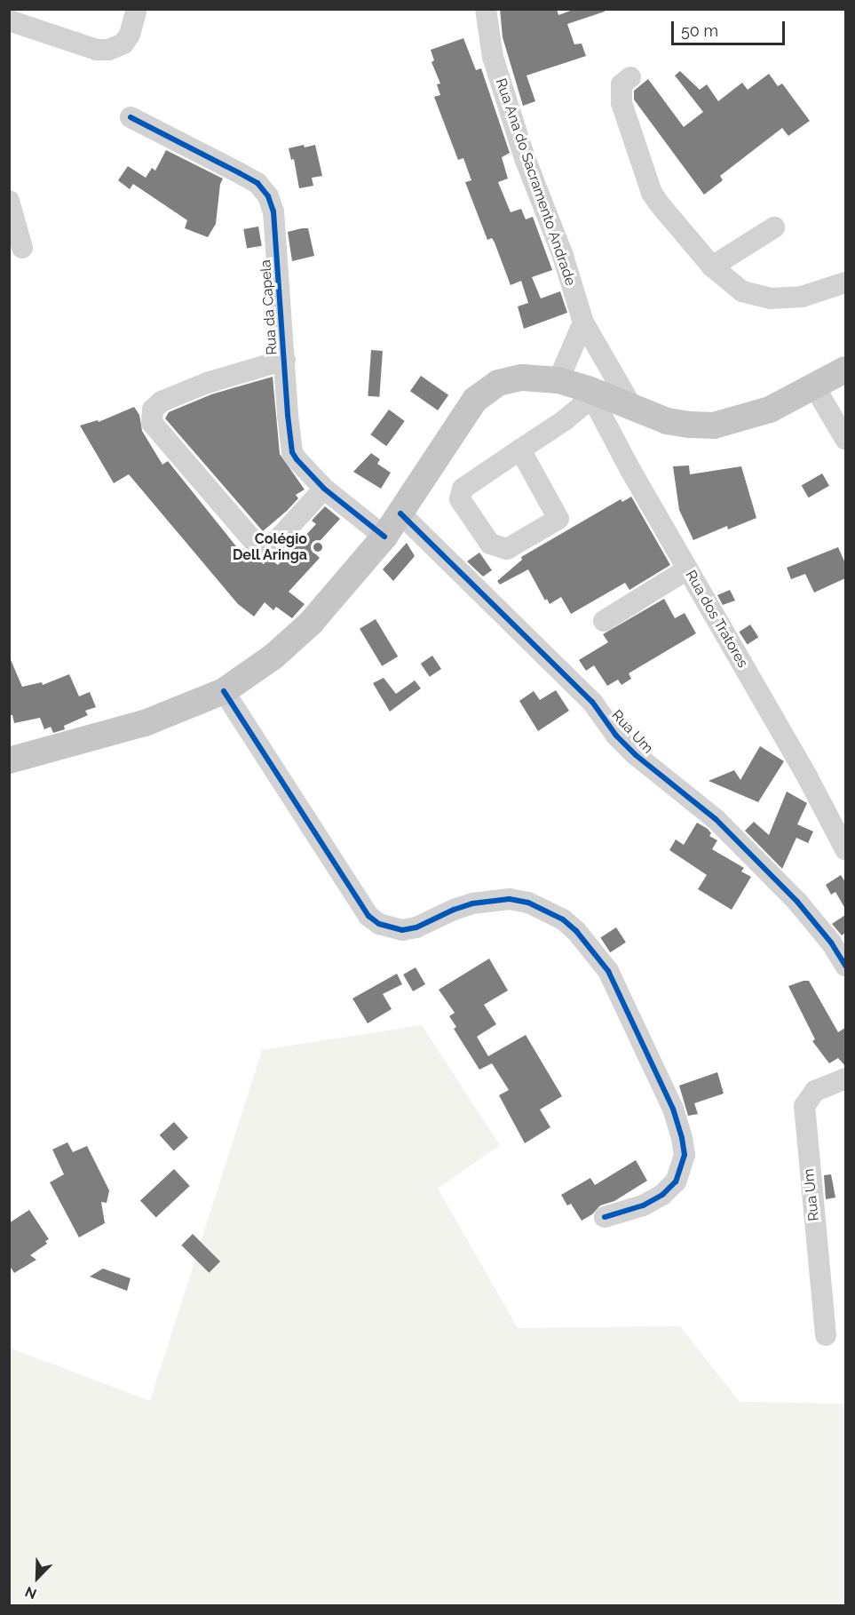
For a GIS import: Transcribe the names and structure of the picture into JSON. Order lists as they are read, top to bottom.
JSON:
{
  "streets": {
    "street": [
      "Rua Ana do Sacramento Andrade",
      "Rua da Capela",
      "Rua dos Tratores",
      "Rua Um"
    ]
  },
  "places": ["Colégio Dell Aringa"],
  "scale_bar": "50 m",
  "north": "bottom left"
}
